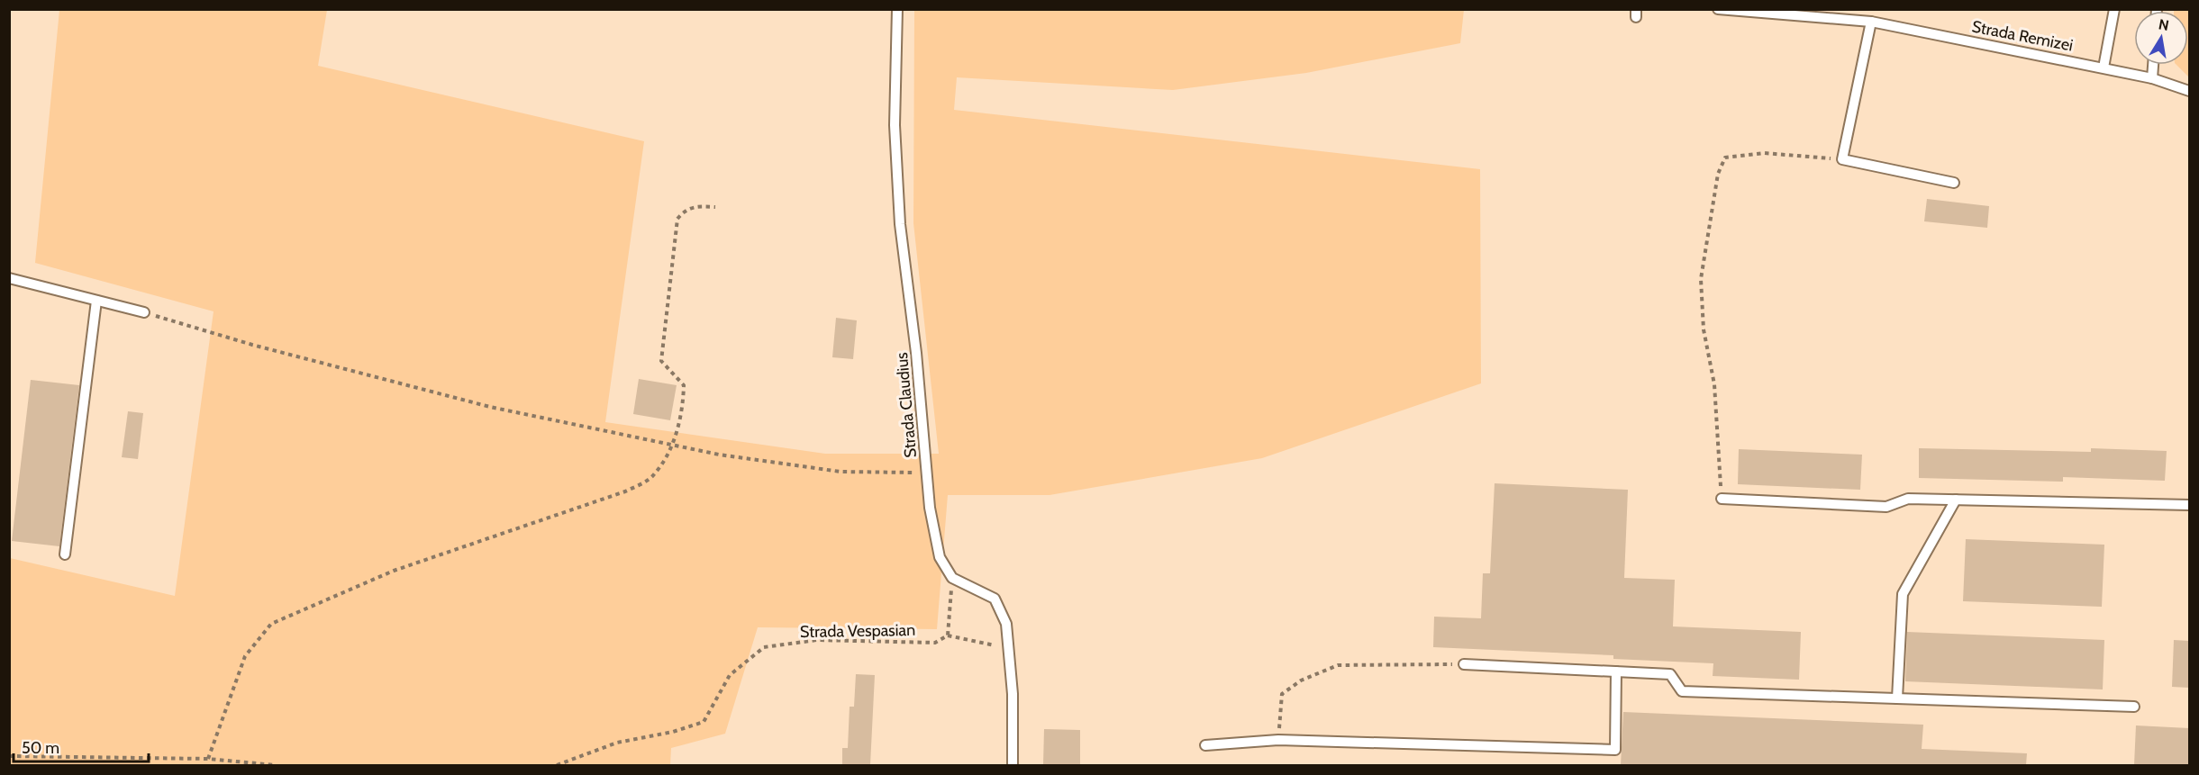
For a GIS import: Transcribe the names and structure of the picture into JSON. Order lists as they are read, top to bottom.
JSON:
{
  "streets": {
    "lane": ["Strada Remizei", "Strada Claudius"],
    "path": ["Strada Vespasian"]
  },
  "scale_bar": "50 m",
  "north": "top"
}
